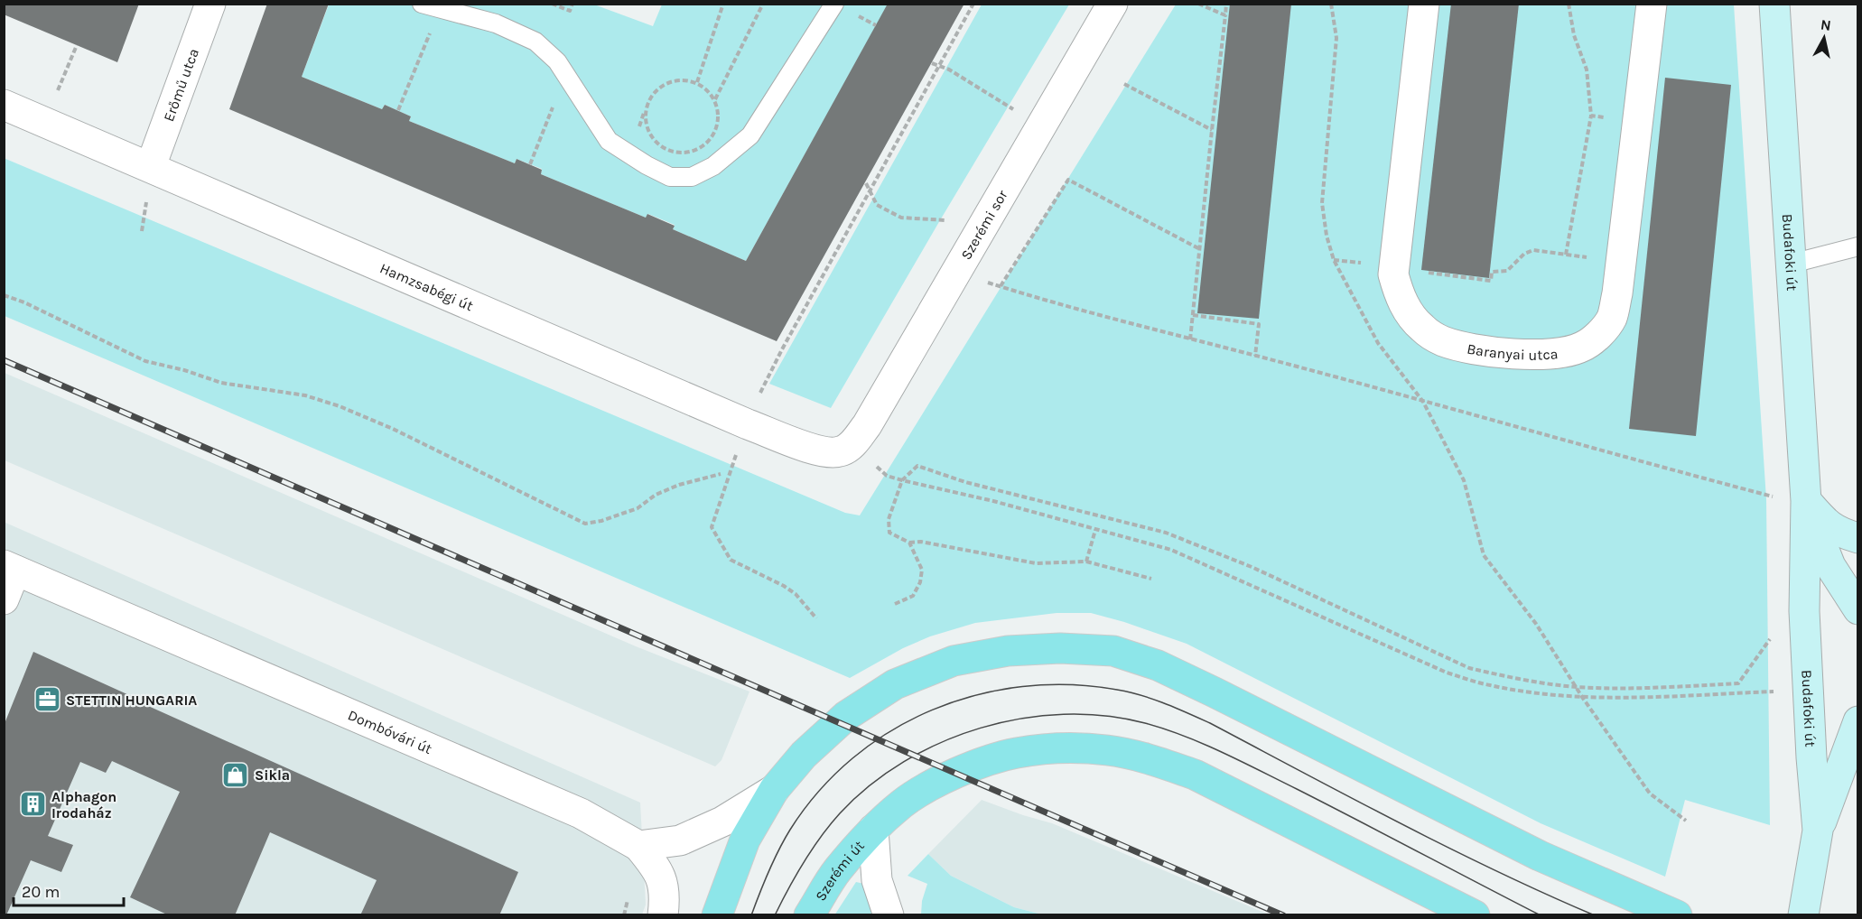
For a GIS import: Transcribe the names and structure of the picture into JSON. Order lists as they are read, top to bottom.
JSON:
{
  "streets": {
    "main road": ["Szerémi út"],
    "street": [
      "Erőmű utca",
      "Szerémi sor",
      "Budafoki út",
      "Hamzsabégi út",
      "Baranyai utca",
      "Dombóvári út"
    ]
  },
  "crossings": [
    ["Erőmű utca", "Hamzsabégi út"],
    ["Szerémi sor", "Hamzsabégi út"]
  ],
  "places": {
    "office": ["STETTIN HUNGARIA"],
    "shop": ["Sikla"],
    "building": ["Alphagon Irodaház"]
  },
  "scale_bar": "20 m",
  "north": "top"
}
